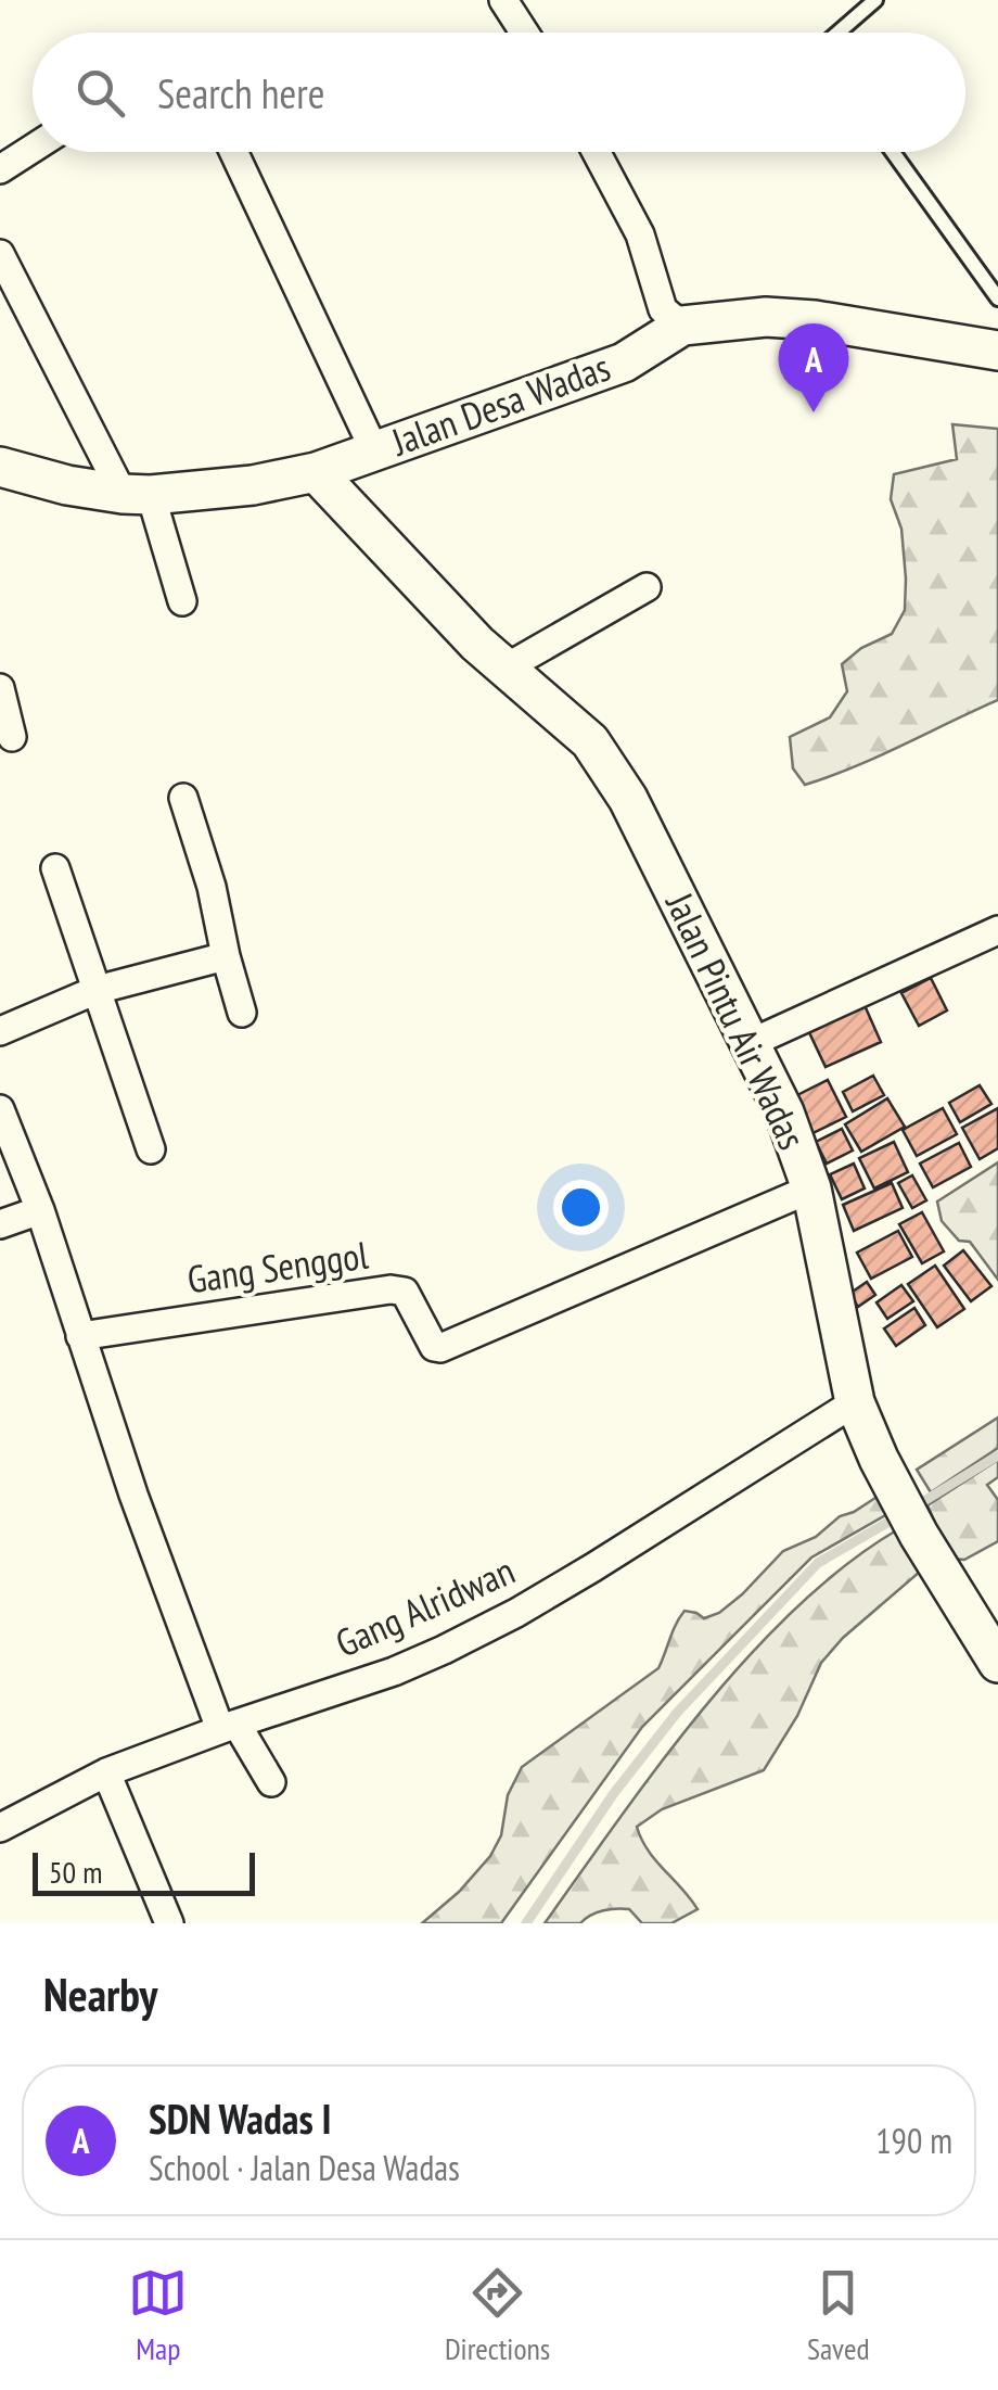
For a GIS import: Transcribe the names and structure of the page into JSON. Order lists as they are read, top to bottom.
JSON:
{
  "streets": {
    "main road": ["Jalan Desa Wadas", "Jalan Pintu Air Wadas"],
    "street": ["Gang Senggol", "Gang Alridwan"]
  },
  "crossings": [
    ["Jalan Desa Wadas", "Jalan Pintu Air Wadas"],
    ["Jalan Pintu Air Wadas", "Gang Senggol"],
    ["Jalan Pintu Air Wadas", "Gang Alridwan"]
  ],
  "scale_bar": "50 m",
  "page": {
    "search": "Search here",
    "pins": "A",
    "scale": "50 m",
    "heading": "Nearby",
    "list": [
      {
        "mark": "A",
        "name": "SDN Wadas I",
        "note": "School · Jalan Desa Wadas",
        "value": "190 m"
      }
    ],
    "nav": ["Map", "Directions", "Saved"]
  }
}
